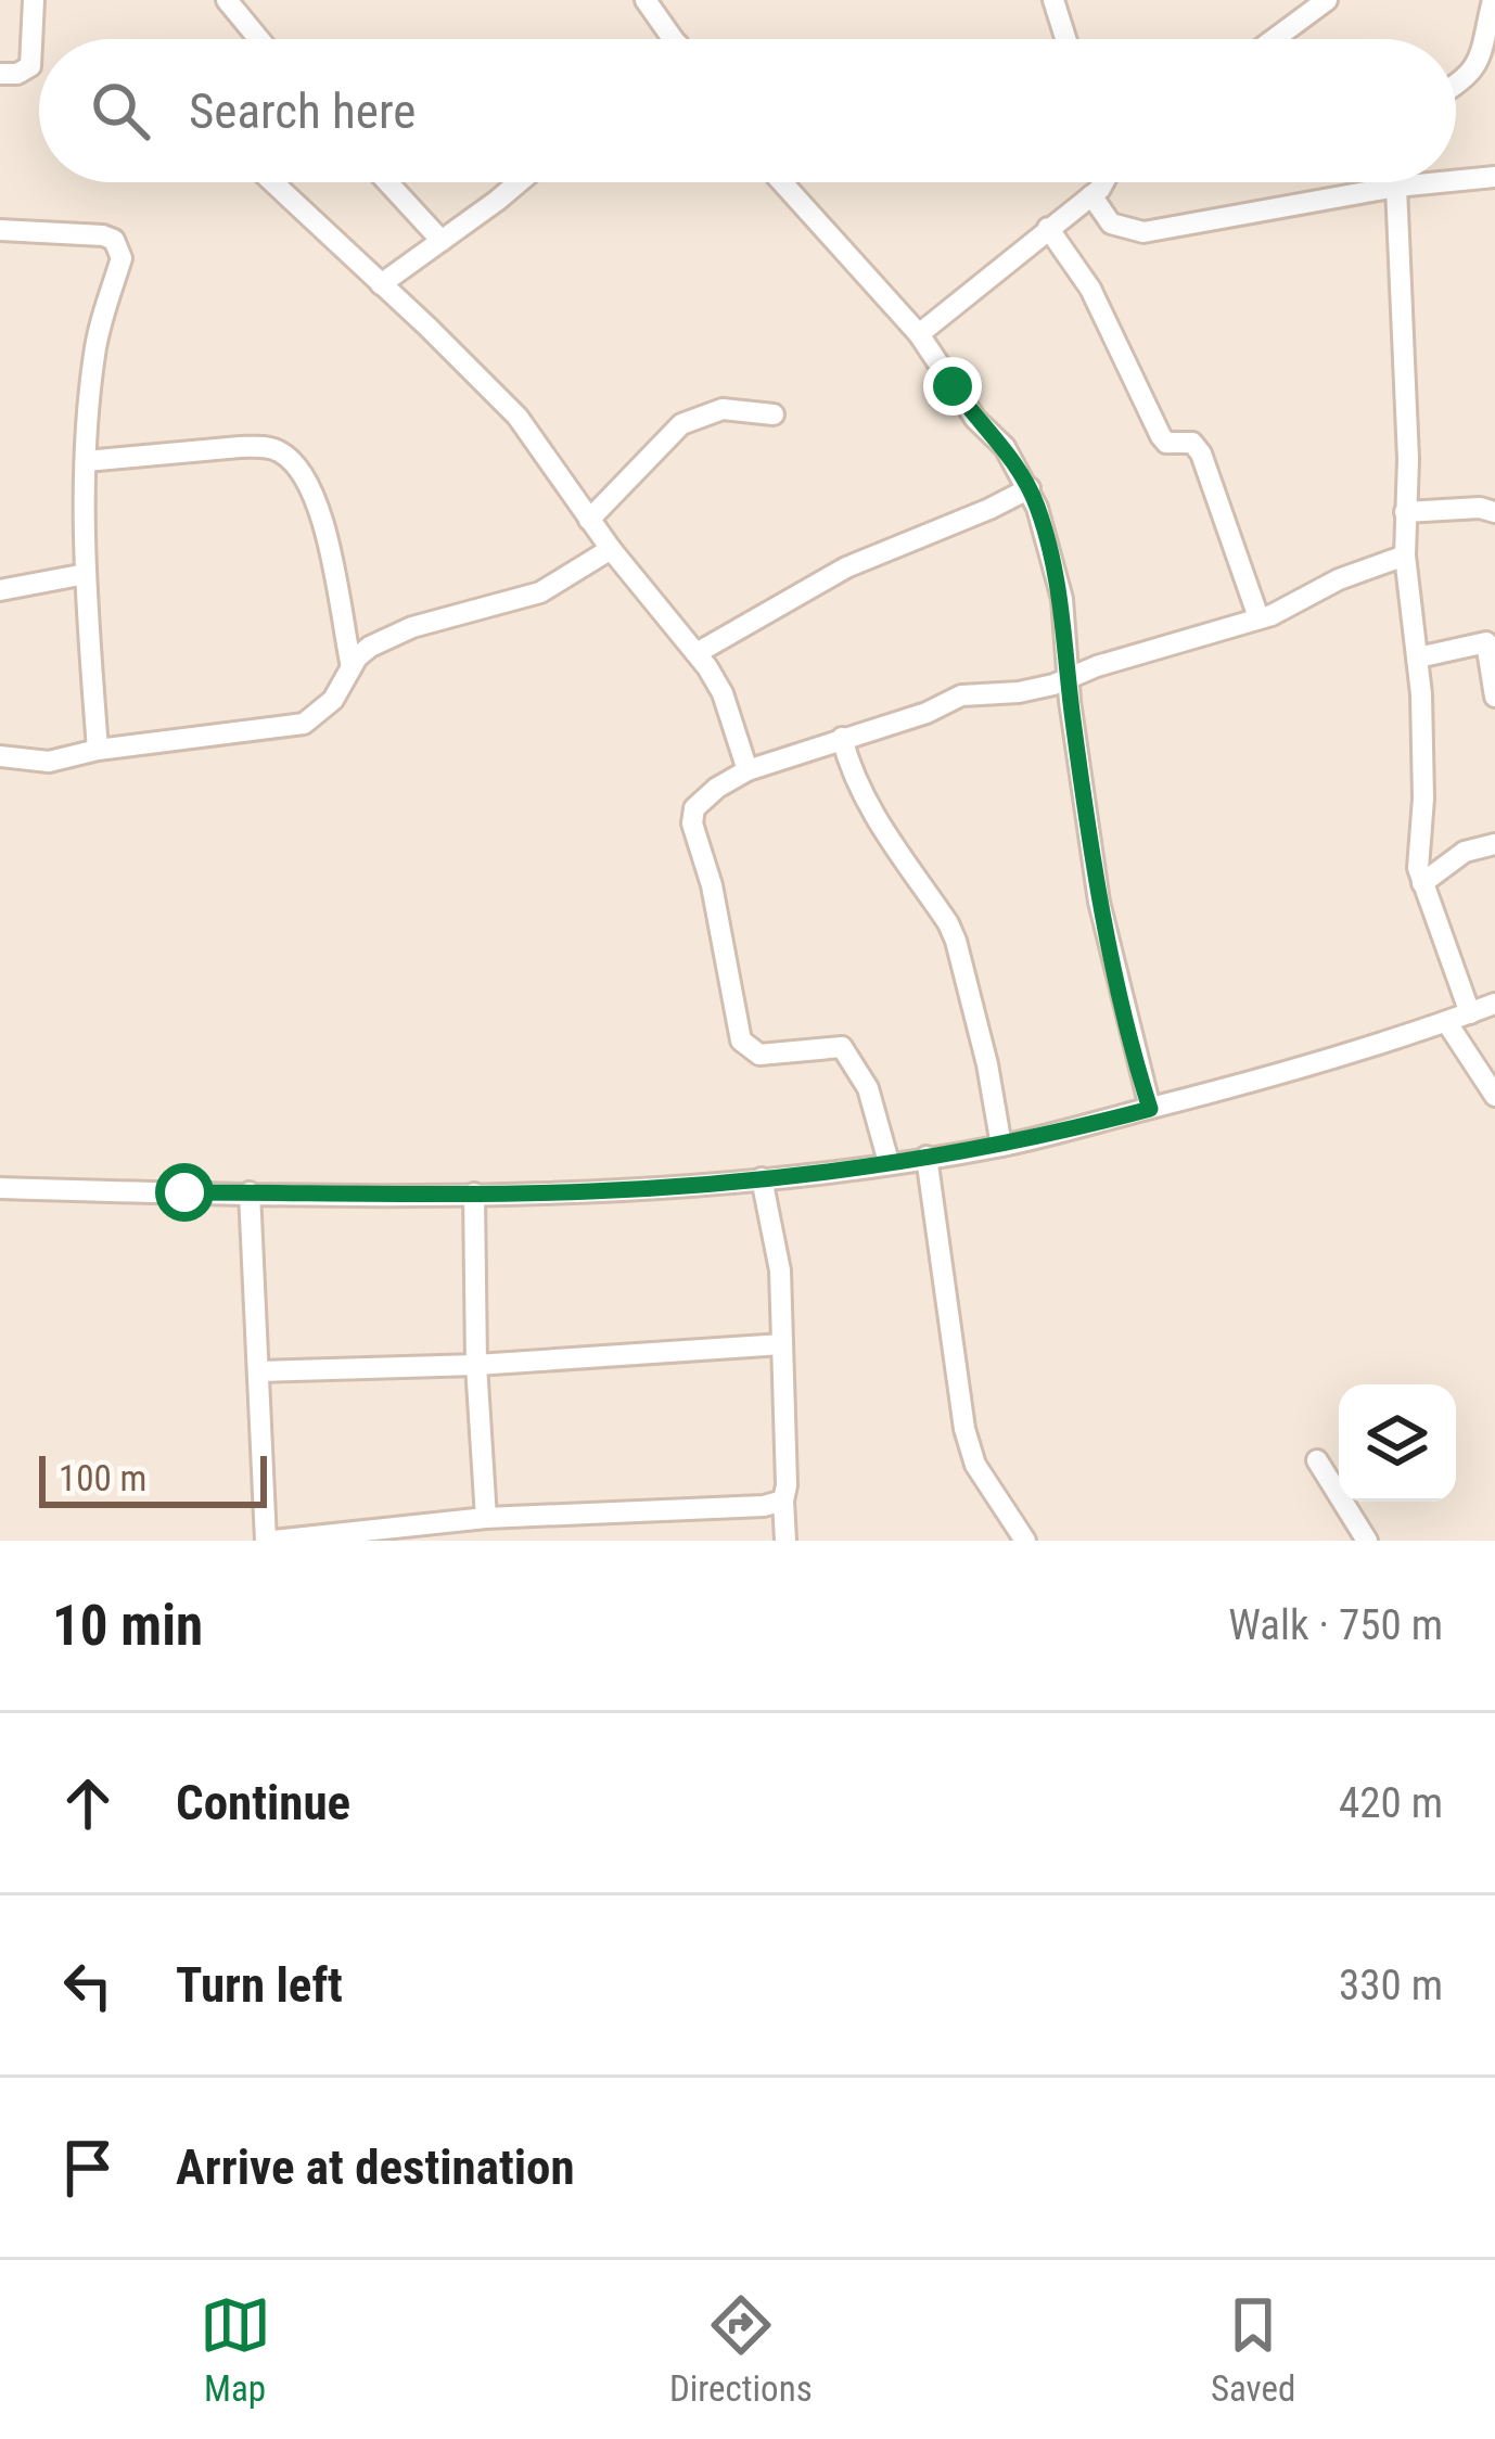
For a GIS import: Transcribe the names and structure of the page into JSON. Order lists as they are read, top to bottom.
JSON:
{
  "scale_bar": "100 m",
  "page": {
    "search": "Search here",
    "scale": "100 m",
    "heading": ["10 min", "Walk · 750 m"],
    "list": [
      ["Continue", "420 m"],
      ["Turn left", "330 m"],
      "Arrive at destination"
    ],
    "nav": ["Map", "Directions", "Saved"]
  }
}
